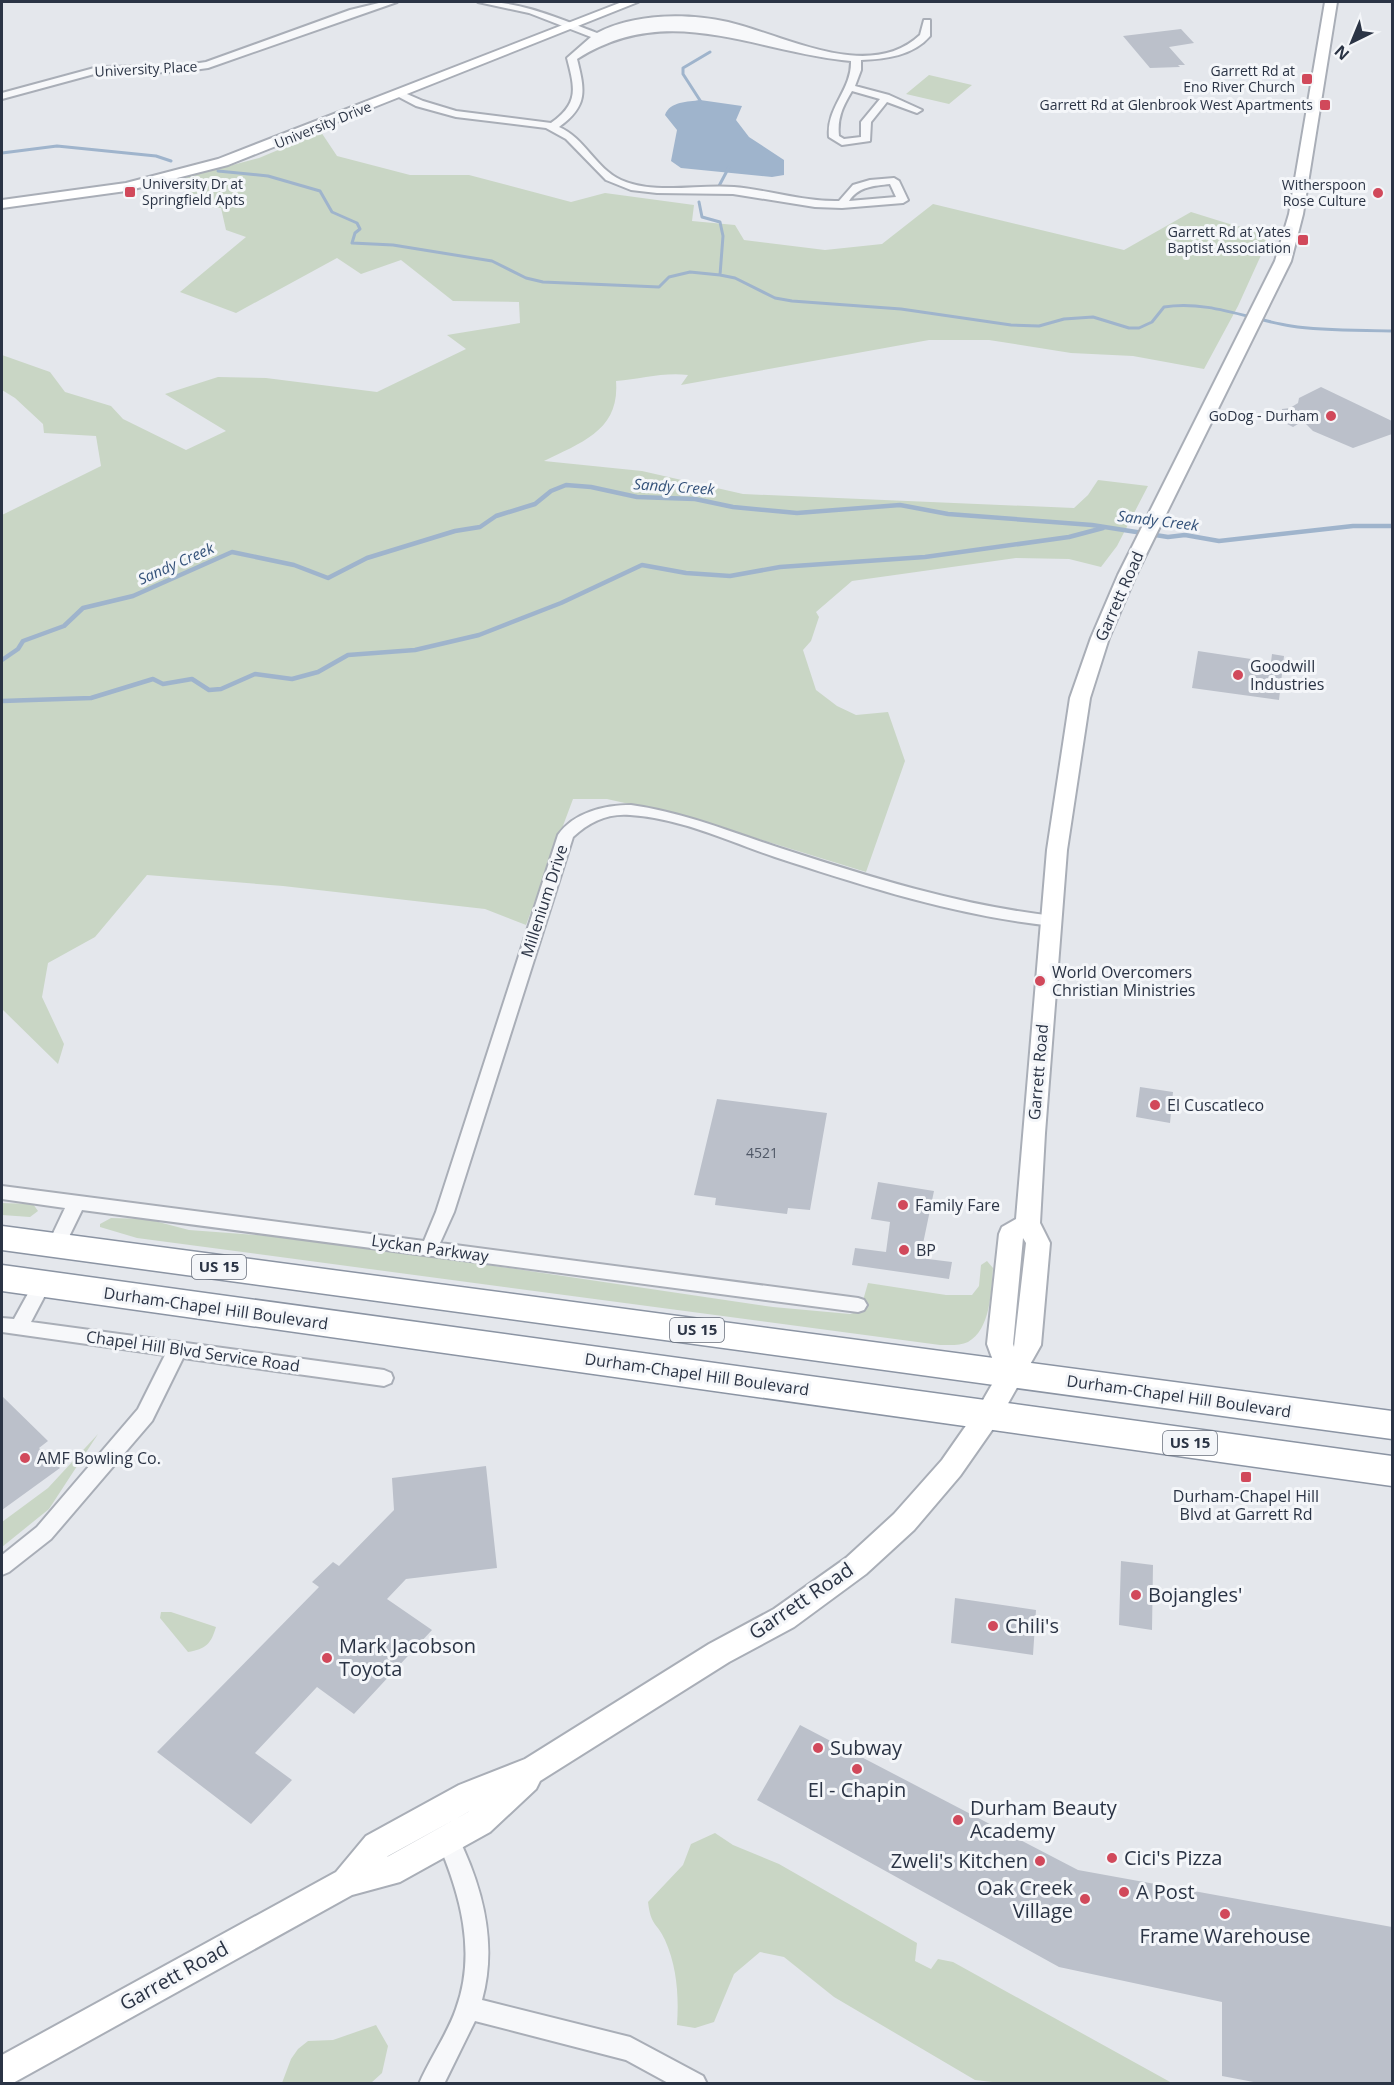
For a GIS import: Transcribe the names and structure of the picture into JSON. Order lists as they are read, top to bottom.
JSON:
{
  "streets": {
    "highway": ["US 15", "Durham-Chapel Hill Boulevard"],
    "street": [
      "University Place",
      "University Drive",
      "Garrett Road",
      "Millenium Drive",
      "Lyckan Parkway",
      "Chapel Hill Blvd Service Road"
    ]
  },
  "crossings": [
    ["Garrett Road", "Millenium Drive"],
    ["Garrett Road", "Durham-Chapel Hill Boulevard"],
    ["Millenium Drive", "Lyckan Parkway"]
  ],
  "water": ["Sandy Creek"],
  "places": {
    "transit": [
      "Garrett Rd at Eno River Church",
      "Garrett Rd at Glenbrook West Apartments",
      "University Dr at Springfield Apts",
      "Garrett Rd at Yates Baptist Association",
      "Durham-Chapel Hill Blvd at Garrett Rd"
    ],
    "other": [
      "Witherspoon Rose Culture",
      "GoDog - Durham",
      "Goodwill Industries",
      "World Overcomers Christian Ministries",
      "El Cuscatleco",
      "Family Fare",
      "BP",
      "AMF Bowling Co.",
      "Bojangles'",
      "Chili's",
      "Mark Jacobson Toyota",
      "Subway",
      "El - Chapin",
      "Durham Beauty Academy",
      "Cici's Pizza",
      "Zweli's Kitchen",
      "A Post",
      "Oak Creek Village",
      "Frame Warehouse"
    ]
  },
  "house_numbers": ["4521"],
  "north": "bottom left"
}
